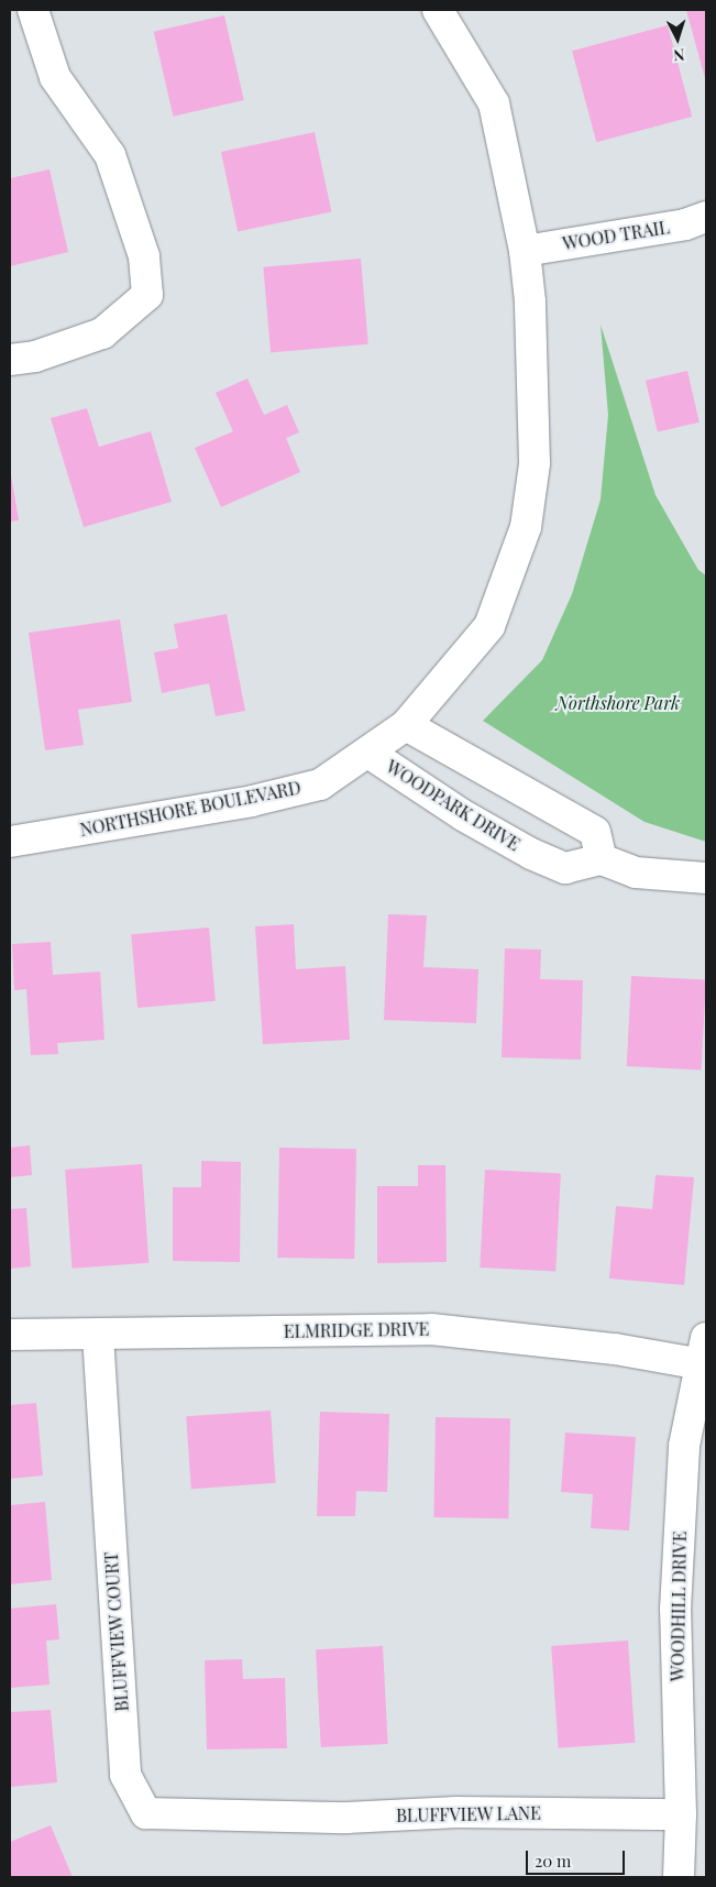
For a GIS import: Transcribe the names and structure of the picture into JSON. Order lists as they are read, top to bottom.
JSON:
{
  "streets": {
    "street": [
      "WOOD TRAIL",
      "WOODPARK DRIVE",
      "NORTHSHORE BOULEVARD",
      "ELMRIDGE DRIVE",
      "WOODHILL DRIVE",
      "BLUFFVIEW COURT",
      "BLUFFVIEW LANE"
    ]
  },
  "crossings": [
    ["WOOD TRAIL", "NORTHSHORE BOULEVARD"],
    ["WOODPARK DRIVE", "NORTHSHORE BOULEVARD"],
    ["ELMRIDGE DRIVE", "WOODHILL DRIVE"],
    ["ELMRIDGE DRIVE", "BLUFFVIEW COURT"],
    ["WOODHILL DRIVE", "BLUFFVIEW LANE"],
    ["BLUFFVIEW COURT", "BLUFFVIEW LANE"]
  ],
  "parks": ["Northshore Park"],
  "scale_bar": "20 m",
  "north": "bottom"
}
